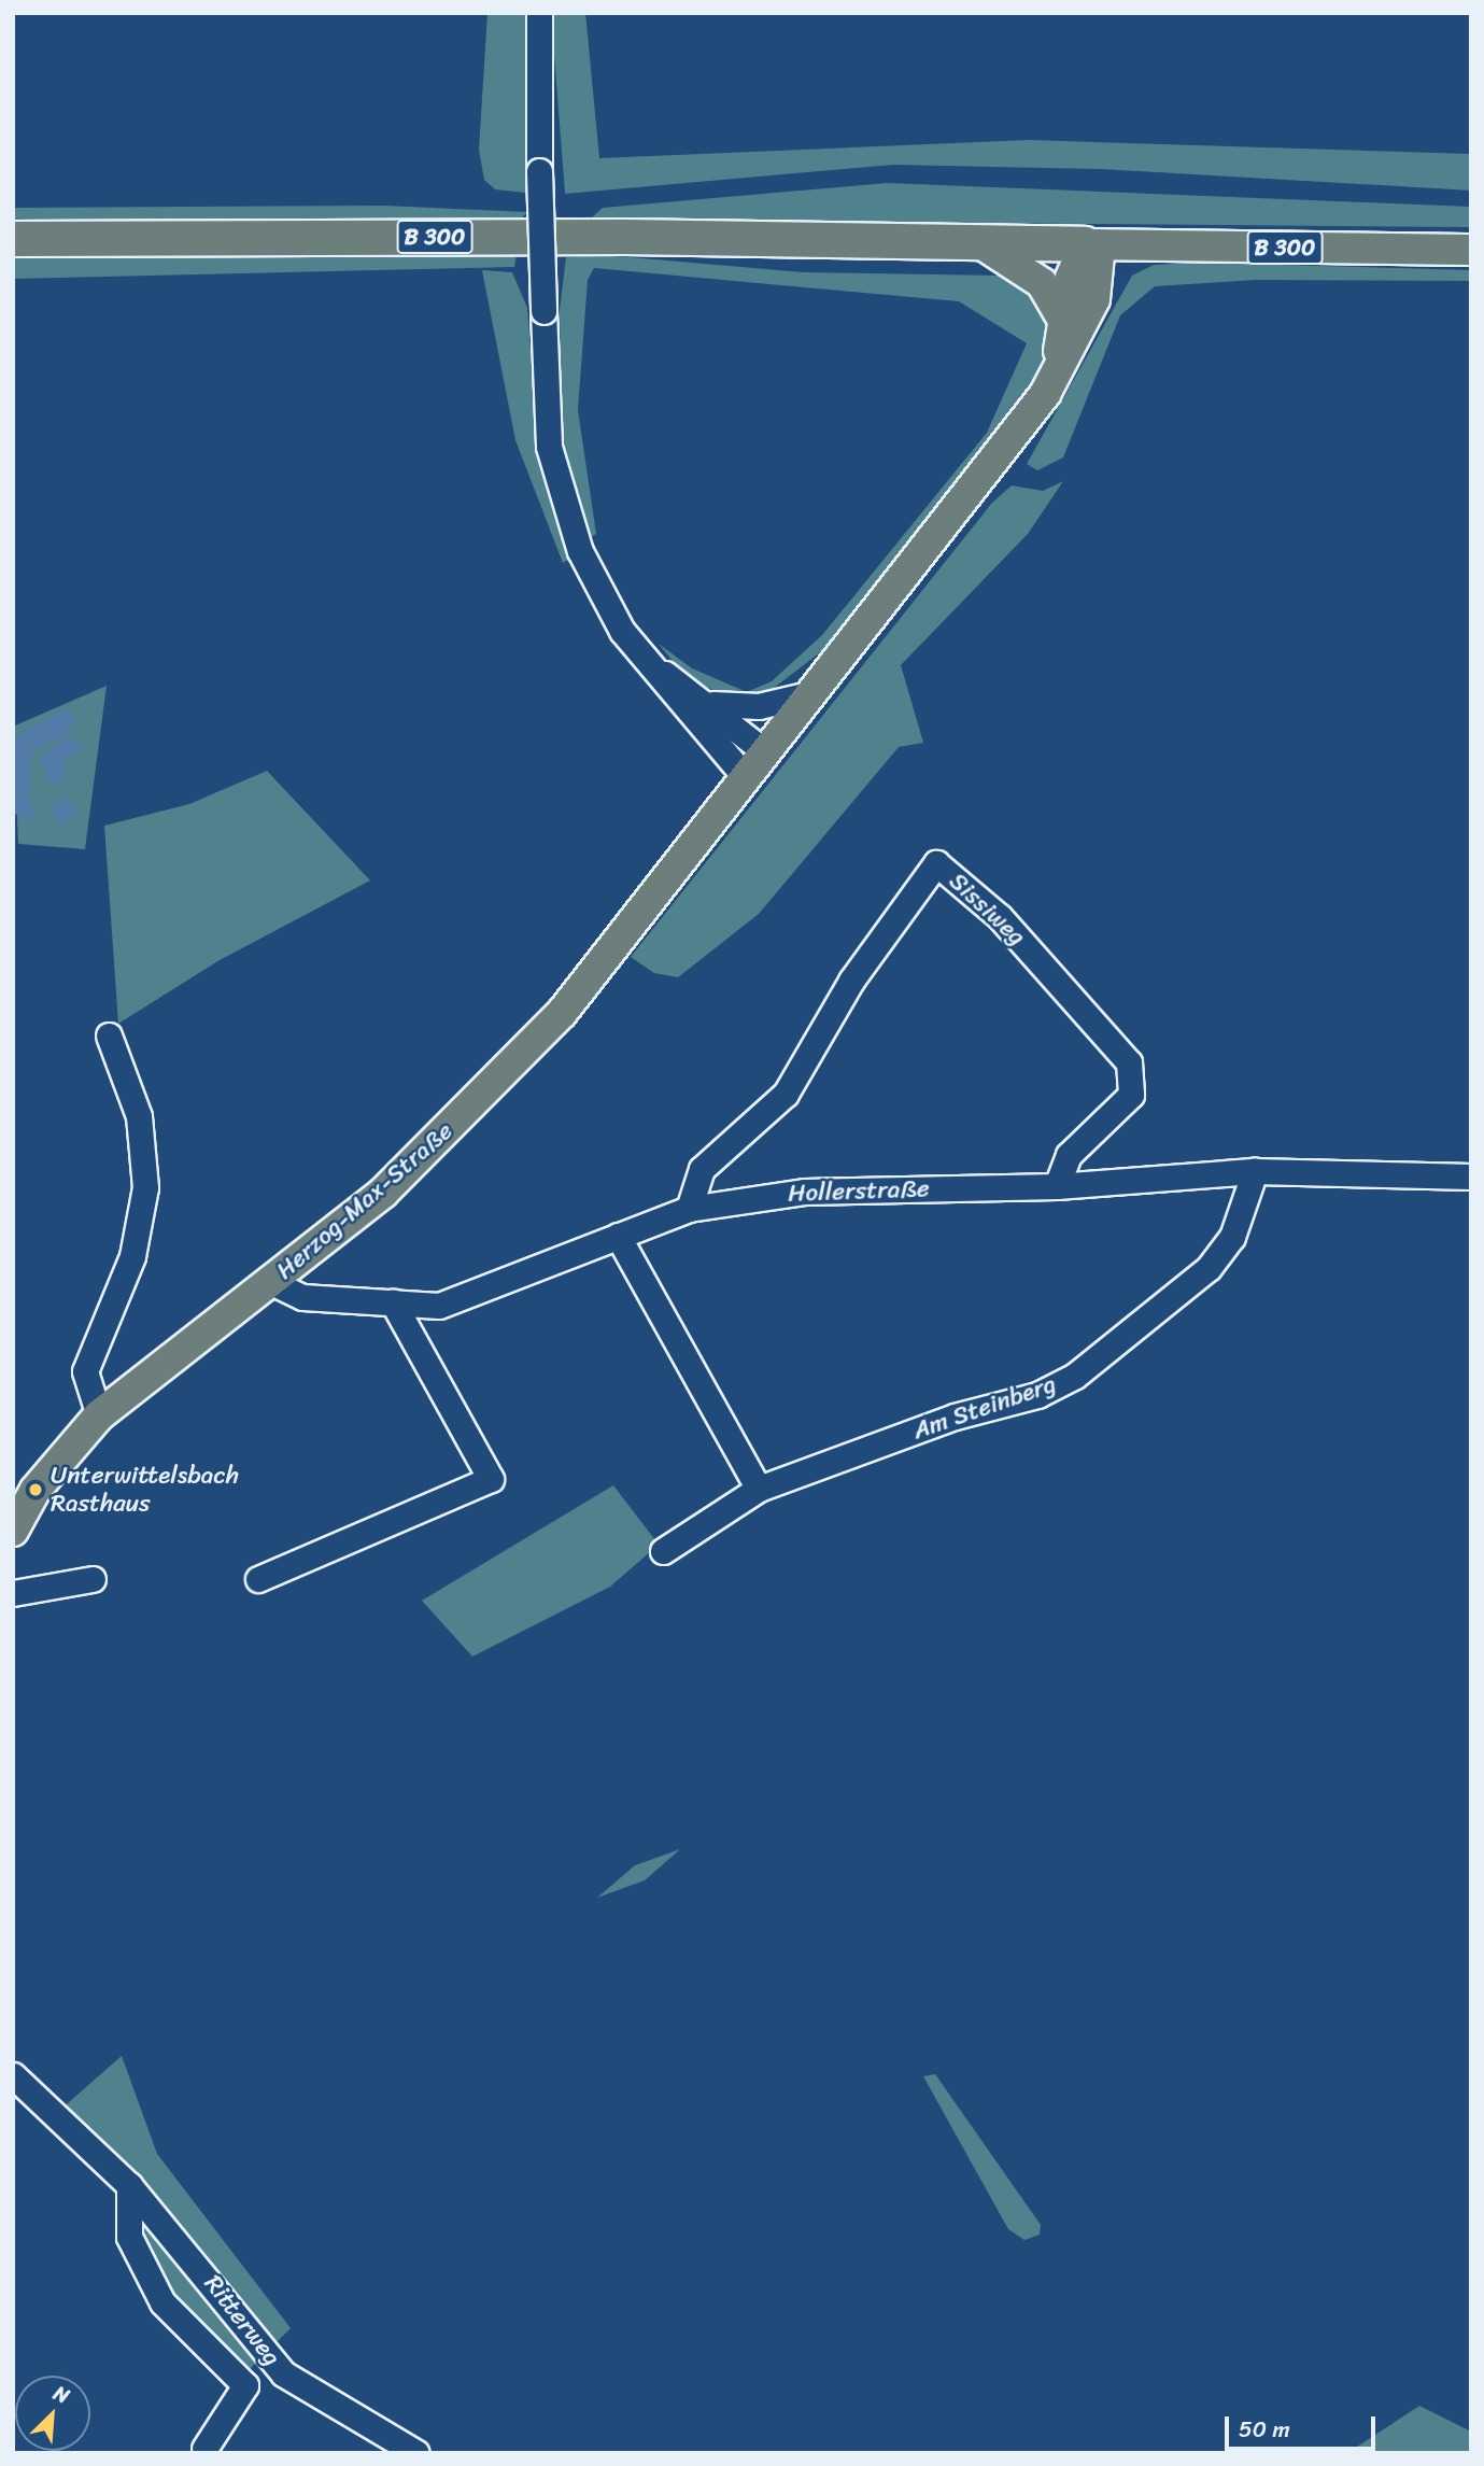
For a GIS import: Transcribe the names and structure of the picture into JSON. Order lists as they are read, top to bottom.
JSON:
{
  "streets": {
    "highway": ["B 300"],
    "main road": ["Herzog-Max-Straße"],
    "street": [
      "Sissiweg",
      "Hollerstraße",
      "Am Steinberg",
      "Ritterweg"
    ]
  },
  "crossings": [
    ["Sissiweg", "Hollerstraße"],
    ["Hollerstraße", "Herzog-Max-Straße"],
    ["Hollerstraße", "Am Steinberg"]
  ],
  "places": ["Unterwittelsbach Rasthaus"],
  "scale_bar": "50 m",
  "north": "top right"
}
